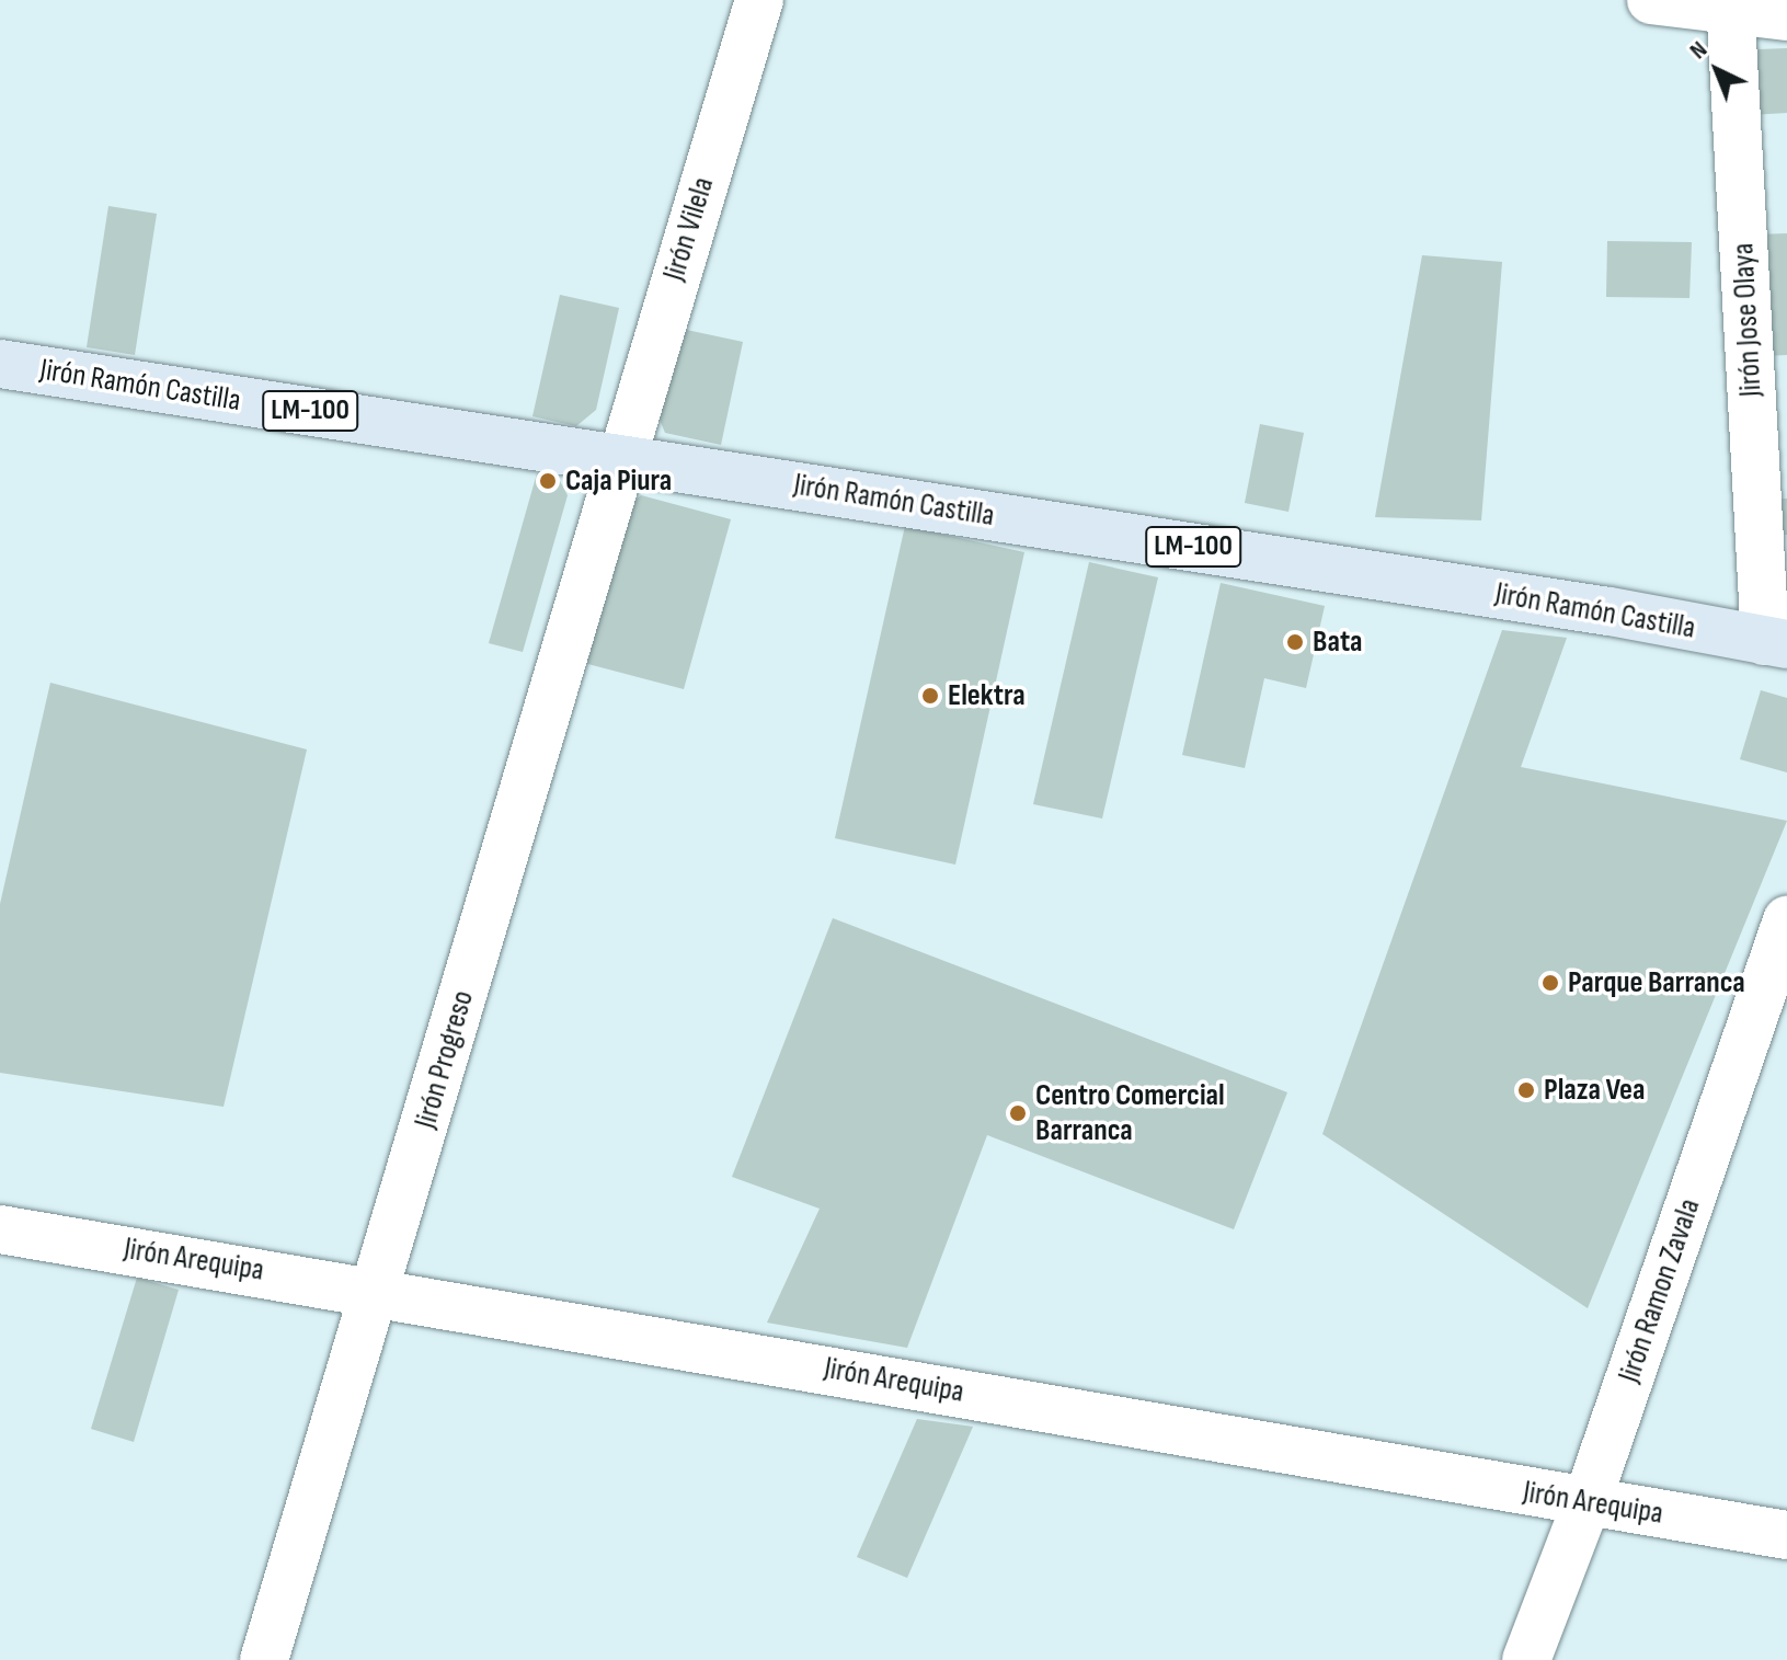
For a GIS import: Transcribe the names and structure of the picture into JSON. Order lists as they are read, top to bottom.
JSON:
{
  "streets": {
    "main road": ["Jirón Ramón Castilla", "LM-100"],
    "street": [
      "Jirón Vilela",
      "Jirón Jose Olaya",
      "Jirón Progreso",
      "Jirón Arequipa",
      "Jirón Ramon Zavala"
    ]
  },
  "crossings": [
    ["Jirón Vilela", "Jirón Ramón Castilla"],
    ["Jirón Vilela", "Jirón Progreso"],
    ["Jirón Jose Olaya", "Jirón Ramón Castilla"],
    ["Jirón Ramón Castilla", "Jirón Progreso"],
    ["Jirón Progreso", "Jirón Arequipa"],
    ["Jirón Arequipa", "Jirón Ramon Zavala"]
  ],
  "places": [
    "Caja Piura",
    "Bata",
    "Elektra",
    "Parque Barranca",
    "Plaza Vea",
    "Centro Comercial Barranca"
  ],
  "north": "top left"
}
